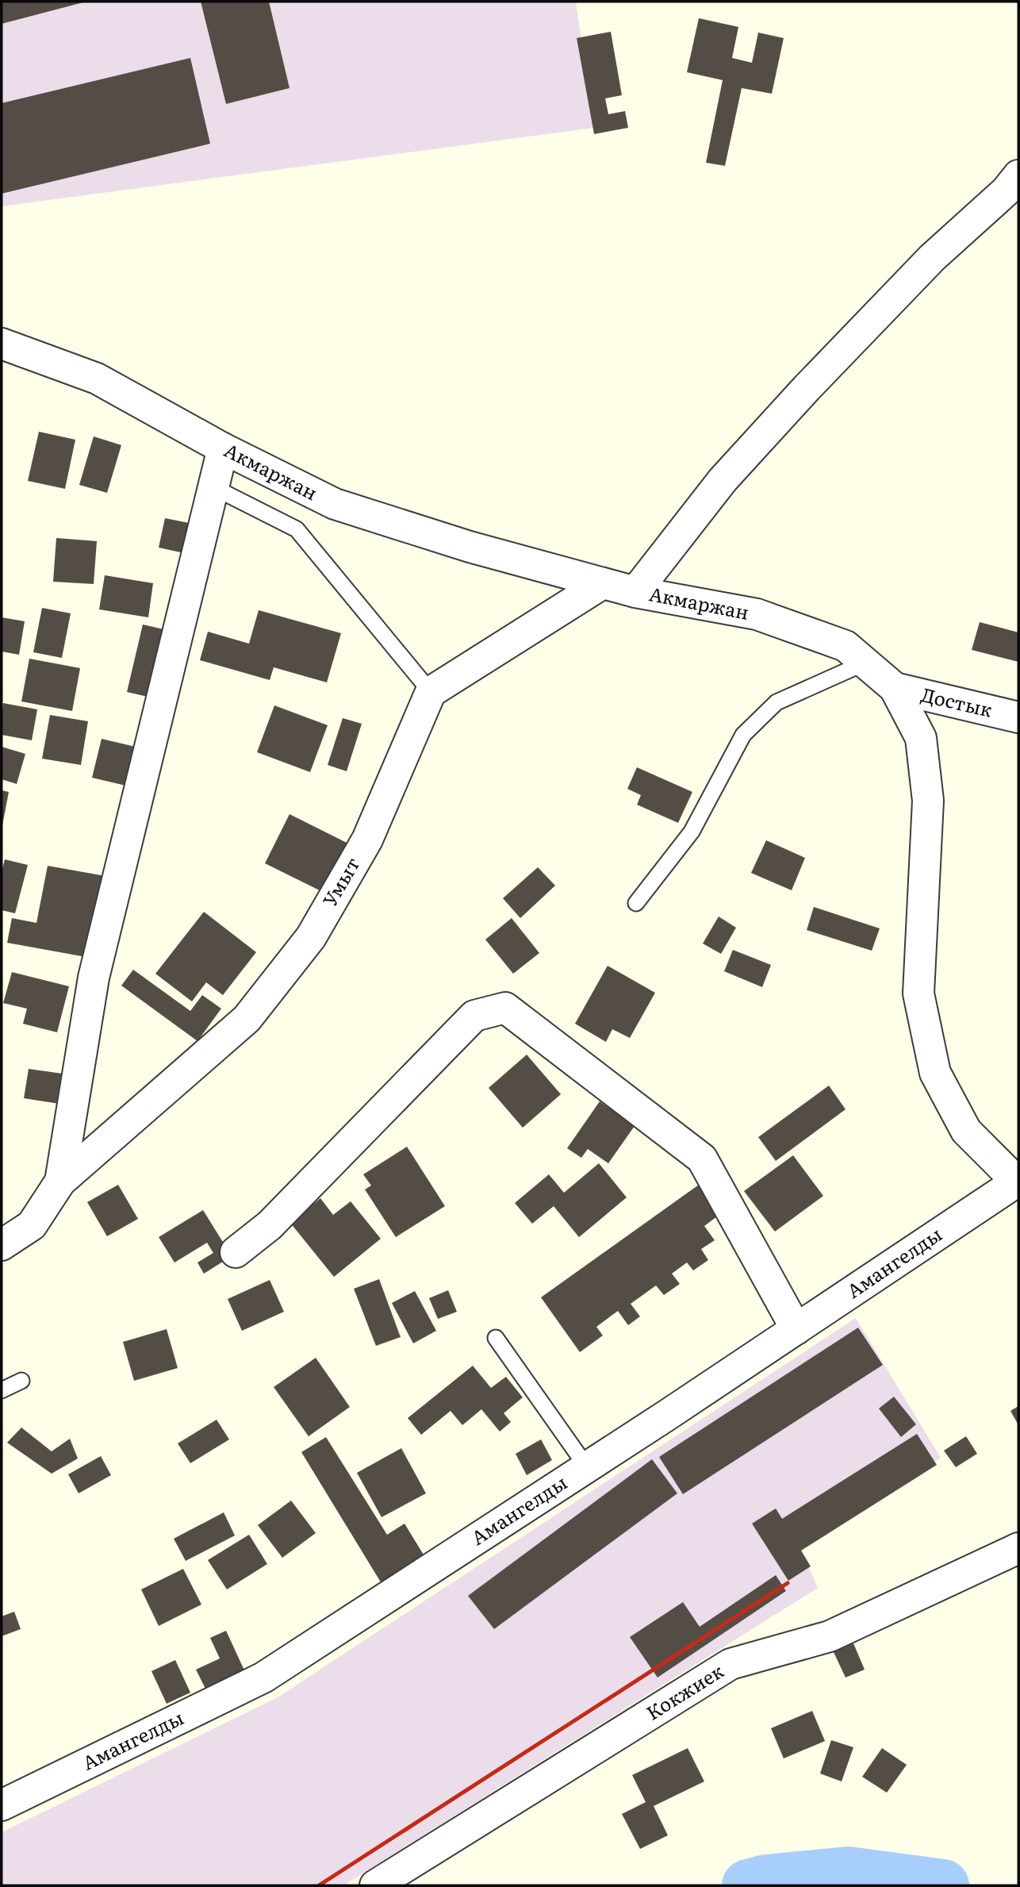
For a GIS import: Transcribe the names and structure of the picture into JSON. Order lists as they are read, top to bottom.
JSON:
{
  "streets": {
    "street": [
      "Акмаржан",
      "Достык",
      "Умыт",
      "Амангелды",
      "Кокжиек"
    ]
  },
  "crossings": [
    ["Акмаржан", "Достык"],
    ["Акмаржан", "Умыт"],
    ["Акмаржан", "Амангелды"]
  ]
}
